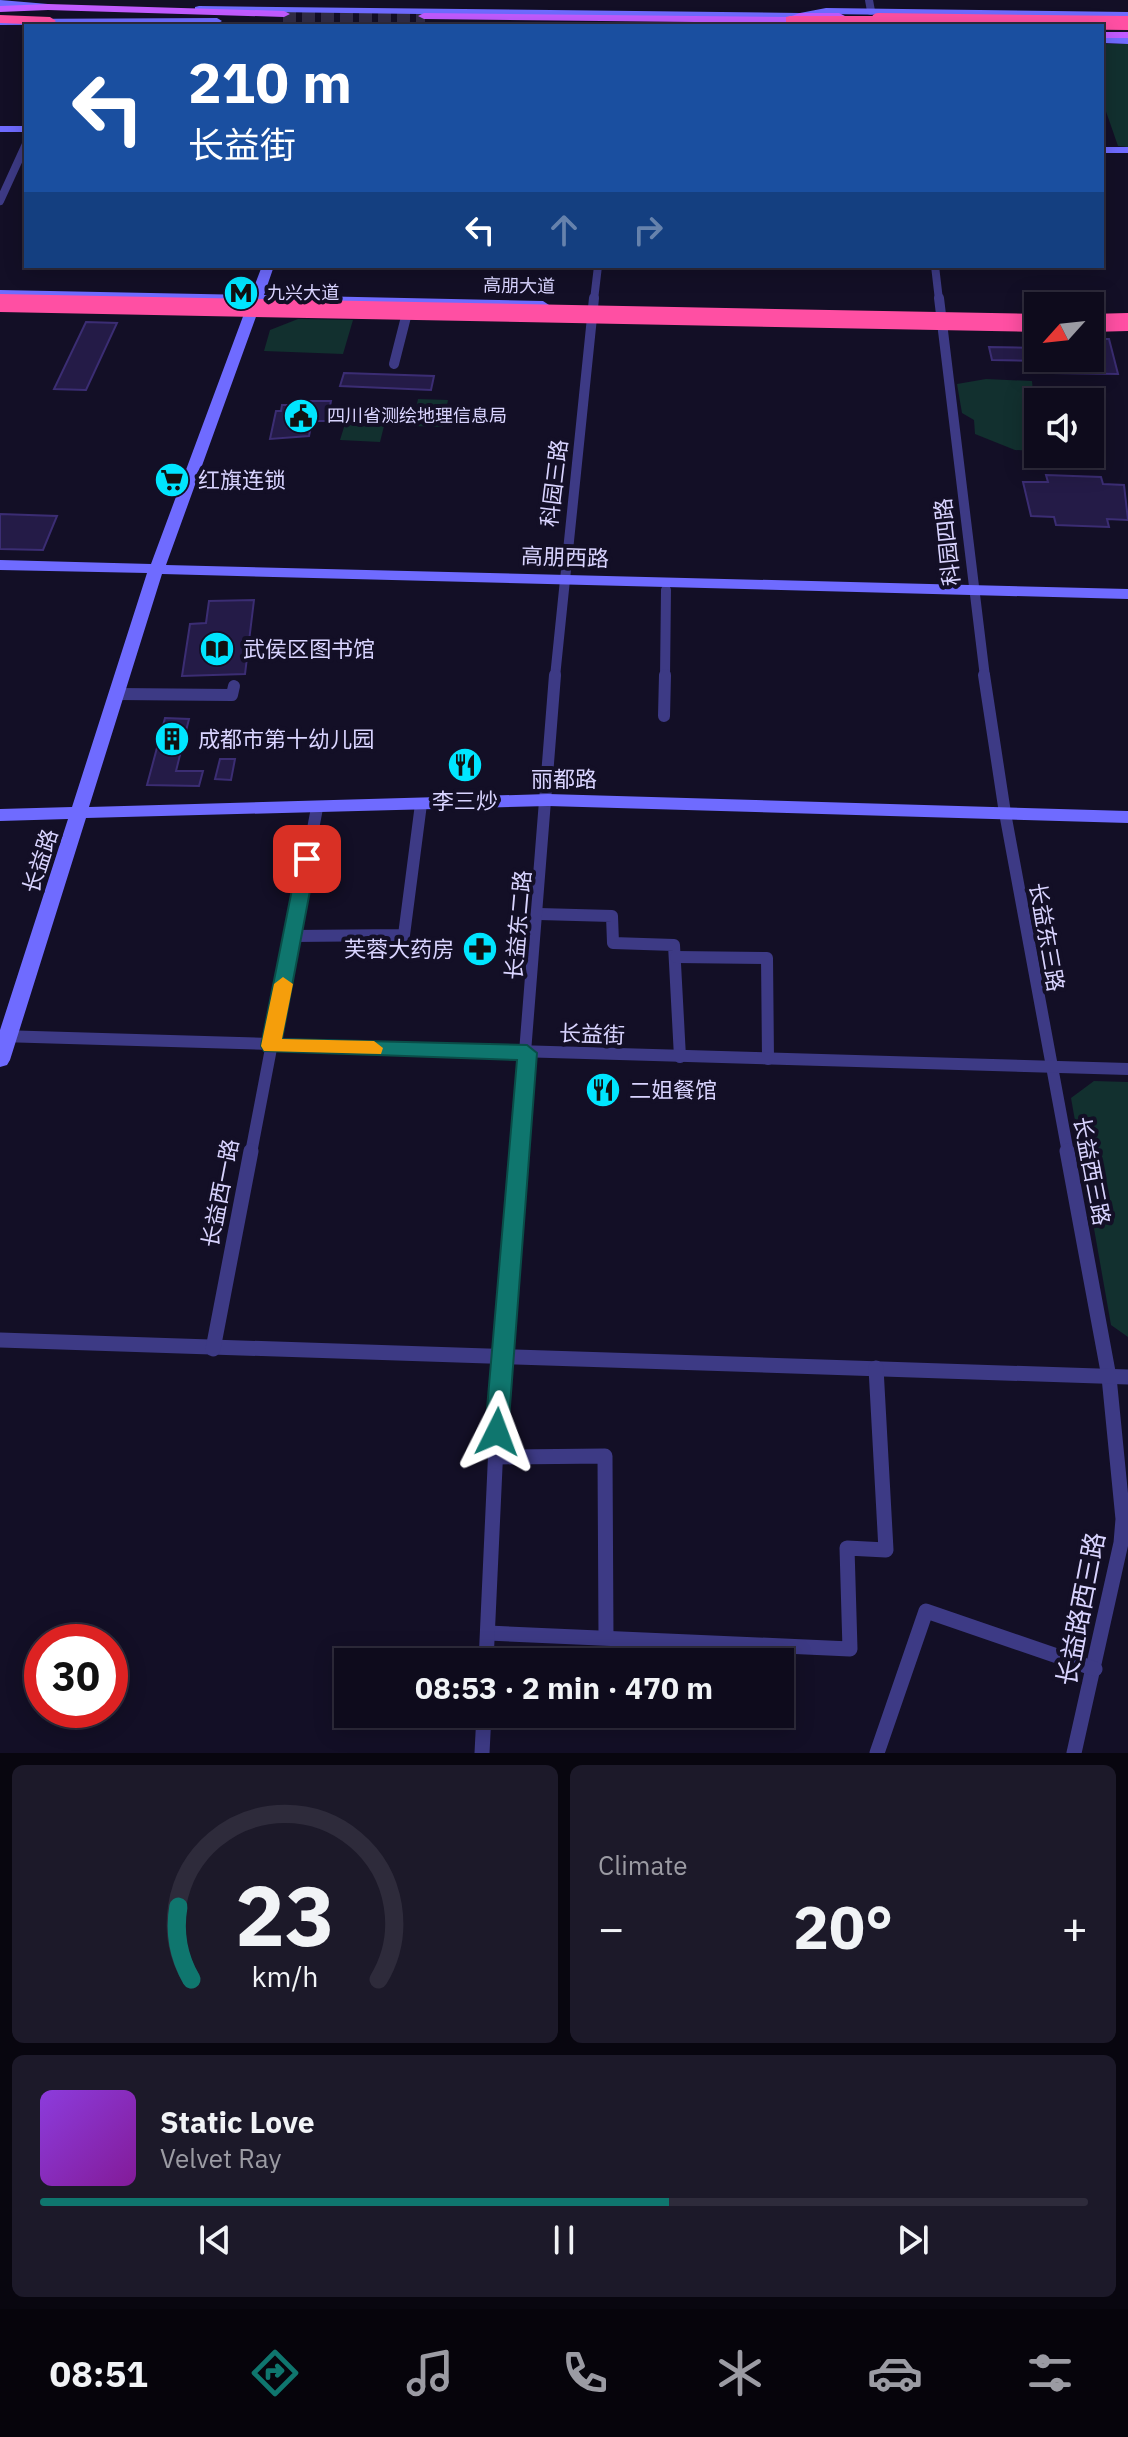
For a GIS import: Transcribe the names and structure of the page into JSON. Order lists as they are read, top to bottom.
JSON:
{
  "streets": {
    "street": [
      "高朋大道",
      "科园三路",
      "科园四路",
      "高朋西路",
      "丽都路",
      "长益路",
      "长益东二路",
      "长益东三路",
      "长益街",
      "长益西三路",
      "长益西一路",
      "长益路西三路"
    ]
  },
  "crossings": [
    ["高朋大道", "科园三路"],
    ["高朋大道", "科园四路"],
    ["科园三路", "高朋西路"],
    ["科园三路", "丽都路"],
    ["科园三路", "长益东二路"],
    ["科园四路", "高朋西路"],
    ["科园四路", "丽都路"],
    ["科园四路", "长益东三路"],
    ["丽都路", "长益路"],
    ["丽都路", "长益东二路"],
    ["丽都路", "长益东三路"],
    ["丽都路", "长益西一路"],
    ["长益路", "长益街"],
    ["长益东二路", "长益街"],
    ["长益东三路", "长益街"],
    ["长益东三路", "长益西三路"],
    ["长益街", "长益西三路"],
    ["长益街", "长益西一路"],
    ["长益西三路", "长益路西三路"]
  ],
  "places": {
    "metro station": ["九兴大道"],
    "public building": ["四川省测绘地理信息局"],
    "supermarket": ["红旗连锁"],
    "library": ["武侯区图书馆"],
    "building": ["成都市第十幼儿园"],
    "restaurant": ["李三炒", "二姐餐馆"],
    "pharmacy": ["芙蓉大药房"]
  },
  "north": "bottom left",
  "page": {
    "turn": ["210 m", "长益街"],
    "limit": "30",
    "trip": "08:53 · 2 min · 470 m",
    "tile": "Climate",
    "heat": ["−", "20°", "+"],
    "song": ["Static Love", "Velvet Ray"],
    "tabs": "08:51",
    "gauge": ["23", "km/h"]
  }
}
